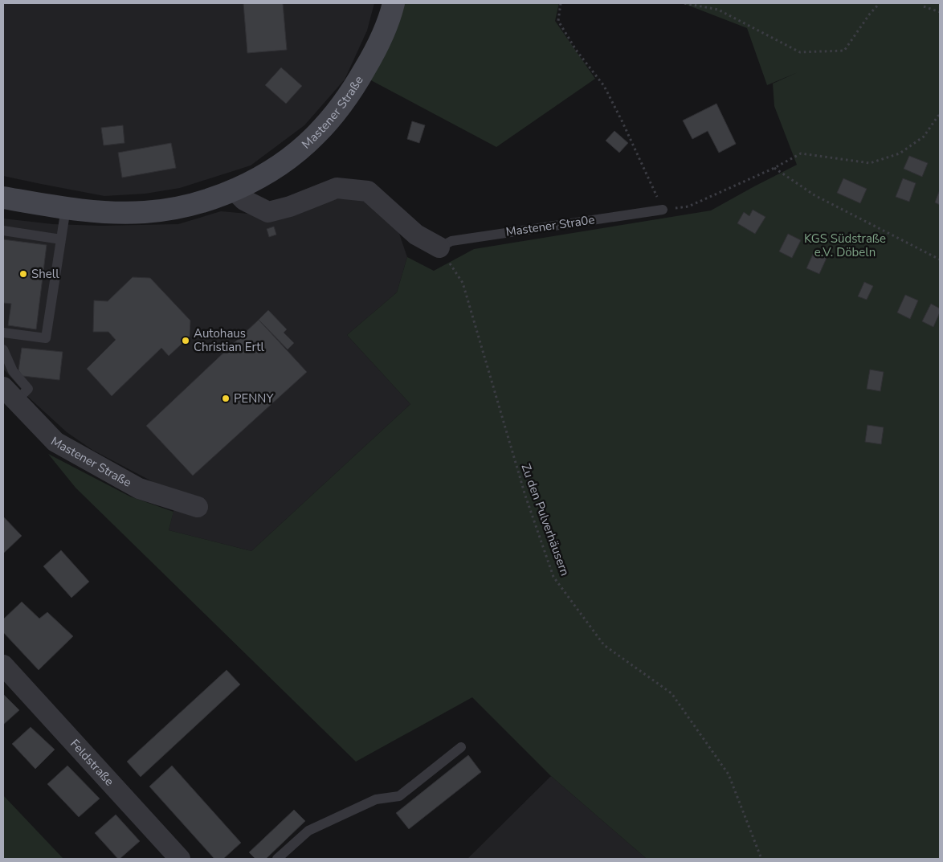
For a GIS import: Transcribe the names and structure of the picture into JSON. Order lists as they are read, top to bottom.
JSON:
{
  "streets": {
    "main road": ["Mastener Straße"],
    "street": ["Feldstraße"],
    "lane": ["Mastener Stra0e"],
    "path": ["Zu den Pulverhäusern"]
  },
  "crossings": [
    ["Mastener Stra0e", "Zu den Pulverhäusern"]
  ],
  "parks": ["KGS Südstraße e.V. Döbeln"],
  "places": ["Shell", "Autohaus Christian Ertl", "PENNY"]
}
